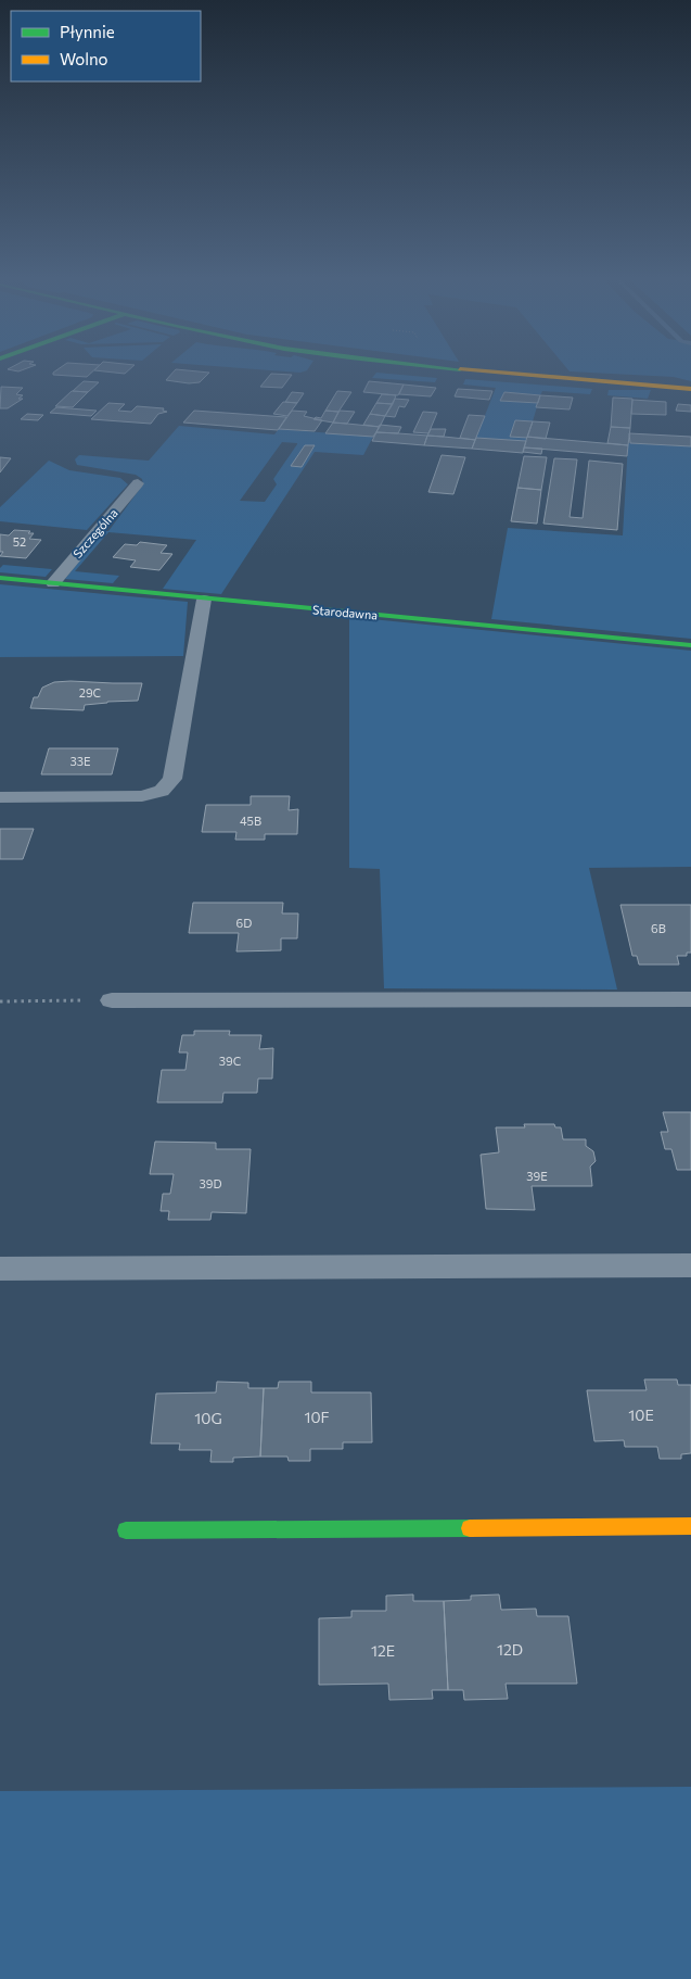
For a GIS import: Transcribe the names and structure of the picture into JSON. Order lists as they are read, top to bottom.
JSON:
{
  "streets": {
    "street": ["Starodawna"],
    "lane": ["Szczególna"]
  },
  "crossings": [
    ["Szczególna", "Starodawna"]
  ],
  "house_numbers": [
    "52",
    "29C",
    "33E",
    "45B",
    "6D",
    "6B",
    "39C",
    "39E",
    "39D",
    "10E",
    "10F",
    "10G",
    "12D",
    "12E"
  ],
  "legend": ["Płynnie", "Wolno"]
}
